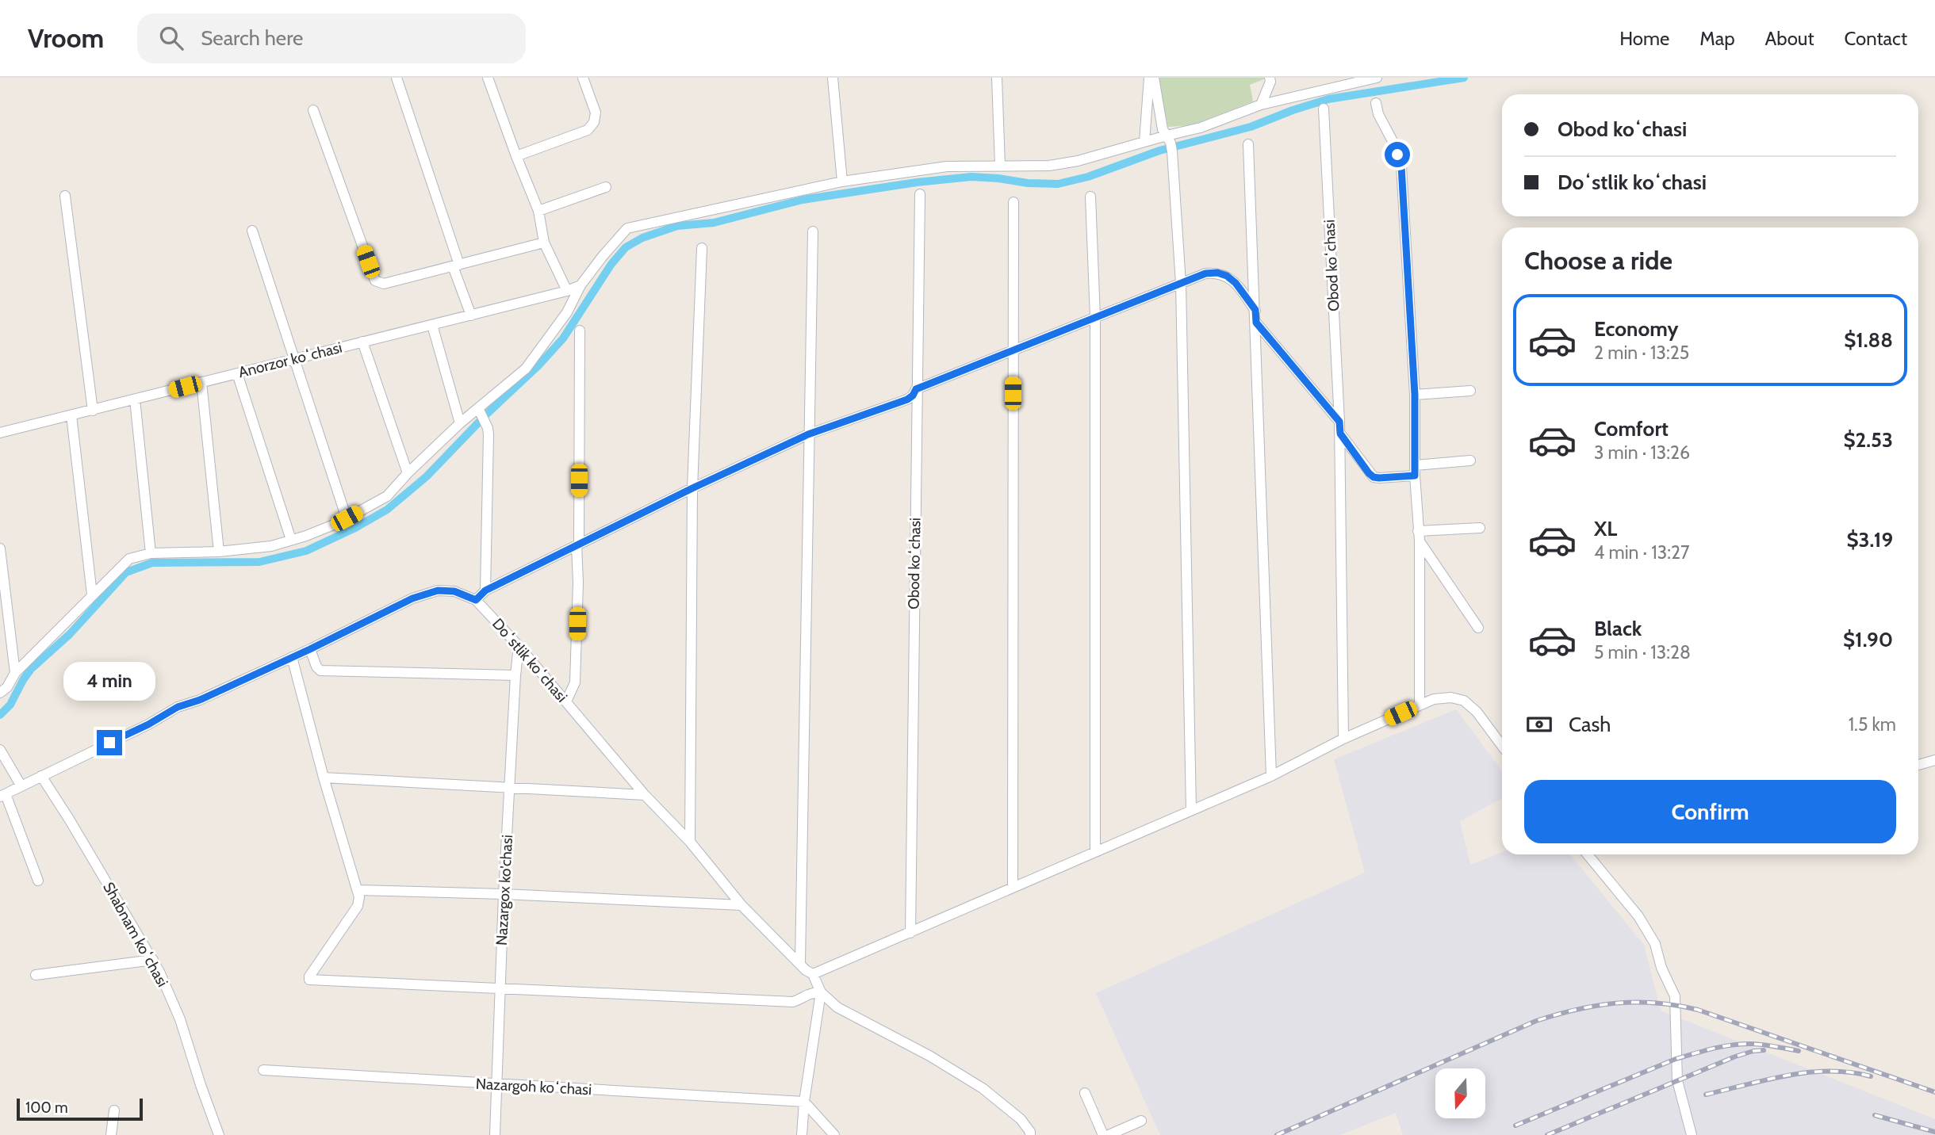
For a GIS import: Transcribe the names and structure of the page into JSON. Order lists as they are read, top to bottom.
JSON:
{
  "streets": {
    "street": [
      "Obod koʻchasi",
      "Anorzor koʻchasi",
      "Doʻstlik koʻchasi",
      "Nazargox ko'chasi",
      "Shabnam koʻchasi",
      "Nazargoh koʻchasi"
    ]
  },
  "crossings": [
    ["Doʻstlik koʻchasi", "Nazargox ko'chasi"],
    ["Doʻstlik koʻchasi", "Shabnam koʻchasi"],
    ["Nazargox ko'chasi", "Nazargoh koʻchasi"]
  ],
  "scale_bar": "100 m",
  "north": "bottom",
  "page": {
    "header": "Vroom",
    "search": "Search here",
    "nav": [
      "Home",
      "Map",
      "About",
      "Contact"
    ],
    "banner": ["Obod koʻchasi", "Doʻstlik koʻchasi"],
    "heading": "Choose a ride",
    "list": [
      {
        "name": "Economy",
        "note": "2 min · 13:25",
        "value": "$1.88"
      },
      {
        "name": "Comfort",
        "note": "3 min · 13:26",
        "value": "$2.53"
      },
      {
        "name": "XL",
        "note": "4 min · 13:27",
        "value": "$3.19"
      },
      {
        "name": "Black",
        "note": "5 min · 13:28",
        "value": "$1.90"
      }
    ],
    "bubble": "4 min",
    "pay": ["Cash", "1.5 km"],
    "buttons": "Confirm",
    "scale": "100 m"
  }
}
